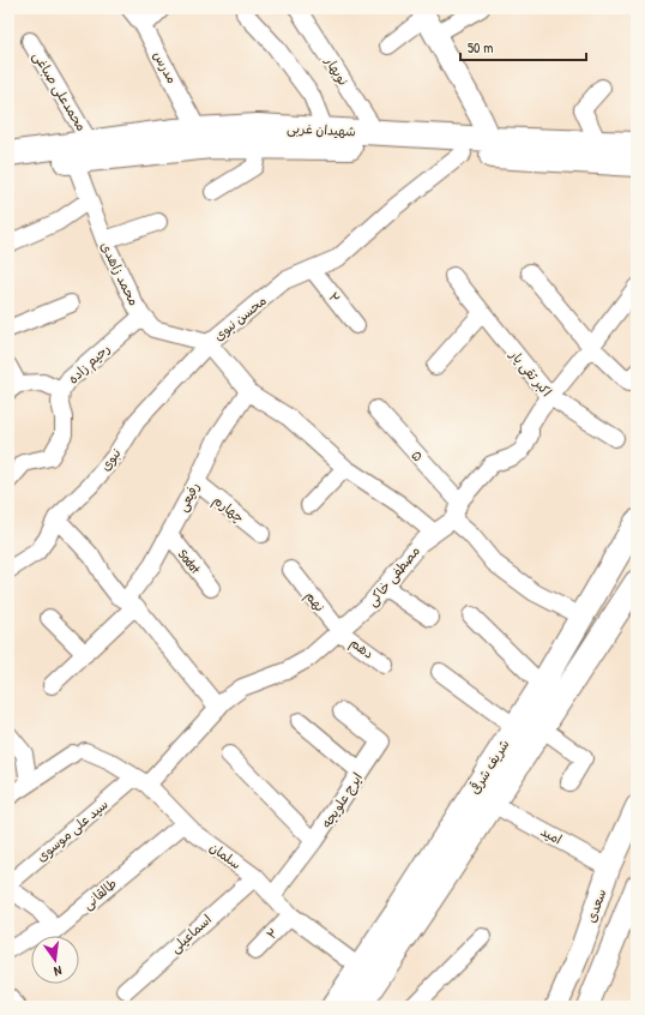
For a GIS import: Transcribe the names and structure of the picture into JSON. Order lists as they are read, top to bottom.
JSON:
{
  "streets": {
    "main road": ["شهیدان غربی", "شریف شرقی"],
    "street": [
      "مدرس",
      "نوبهار",
      "محمدعلی صباغی",
      "محمد زاهدی",
      "۲",
      "محسن نبوی",
      "رحیم زاده",
      "اکبر تقی یار",
      "۵",
      "نبوی",
      "رفیعی",
      "چهارم",
      "Sadat",
      "مصطفی خاکی",
      "نهم",
      "دهم",
      "ایرج علویجه",
      "سید علی موسوی",
      "امید",
      "سلمان",
      "طالقانی",
      "سعدی",
      "اسماعیلی"
    ]
  },
  "crossings": [
    ["مدرس", "شهیدان غربی"],
    ["نوبهار", "شهیدان غربی"],
    ["محمدعلی صباغی", "شهیدان غربی"],
    ["شهیدان غربی", "محمد زاهدی"],
    ["شهیدان غربی", "محسن نبوی"],
    ["محمد زاهدی", "محسن نبوی"],
    ["محمد زاهدی", "رحیم زاده"],
    ["محمد زاهدی", "نبوی"],
    ["۲", "محسن نبوی"],
    ["۲", "سلمان"],
    ["محسن نبوی", "نبوی"],
    ["محسن نبوی", "رفیعی"],
    ["محسن نبوی", "مصطفی خاکی"],
    ["رفیعی", "چهارم"],
    ["رفیعی", "Sadat"],
    ["مصطفی خاکی", "نهم"],
    ["مصطفی خاکی", "دهم"],
    ["مصطفی خاکی", "سید علی موسوی"],
    ["مصطفی خاکی", "سلمان"],
    ["نهم", "دهم"],
    ["شریف شرقی", "امید"],
    ["شریف شرقی", "سلمان"],
    ["ایرج علویجه", "سلمان"],
    ["سید علی موسوی", "سلمان"],
    ["امید", "سعدی"],
    ["سلمان", "طالقانی"],
    ["سلمان", "اسماعیلی"]
  ],
  "scale_bar": "50 m",
  "north": "bottom"
}
